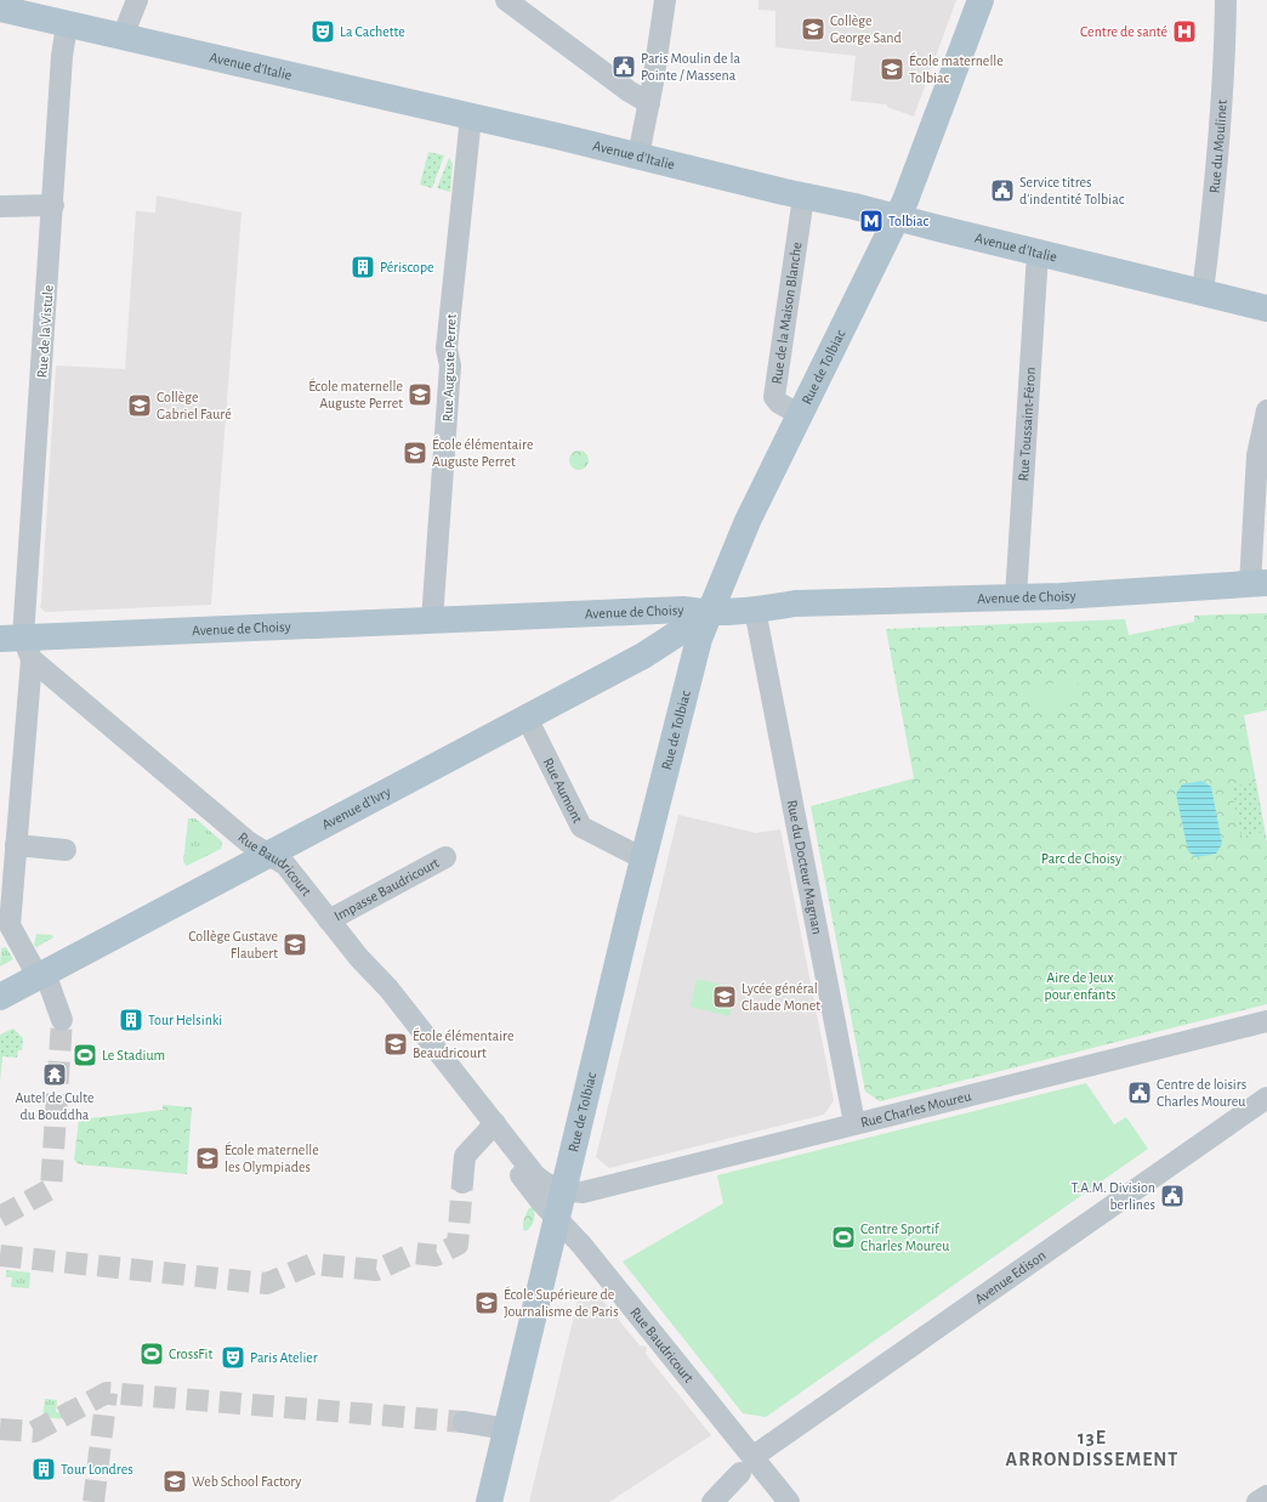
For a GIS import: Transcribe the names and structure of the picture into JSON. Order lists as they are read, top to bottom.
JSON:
{
  "streets": {
    "main road": [
      "Avenue d'Italie",
      "Rue de Tolbiac",
      "Avenue de Choisy",
      "Avenue d'Ivry"
    ],
    "street": [
      "Rue du Moulinet",
      "Rue de la Maison Blanche",
      "Rue de la Vistule",
      "Rue Auguste Perret",
      "Rue Toussaint-Féron",
      "Rue Aumont",
      "Rue Baudricourt",
      "Rue du Docteur Magnan",
      "Impasse Baudricourt",
      "Rue Charles Moureu",
      "Avenue Edison"
    ]
  },
  "crossings": [
    ["Avenue d'Italie", "Rue du Moulinet"],
    ["Avenue d'Italie", "Rue de la Maison Blanche"],
    ["Avenue d'Italie", "Rue de la Vistule"],
    ["Avenue d'Italie", "Rue Auguste Perret"],
    ["Avenue d'Italie", "Rue de Tolbiac"],
    ["Avenue d'Italie", "Rue Toussaint-Féron"],
    ["Rue de la Maison Blanche", "Rue de Tolbiac"],
    ["Rue de la Vistule", "Avenue de Choisy"],
    ["Rue de la Vistule", "Rue Baudricourt"],
    ["Rue Auguste Perret", "Avenue de Choisy"],
    ["Rue de Tolbiac", "Avenue de Choisy"],
    ["Rue de Tolbiac", "Rue Aumont"],
    ["Rue de Tolbiac", "Avenue d'Ivry"],
    ["Rue de Tolbiac", "Rue Baudricourt"],
    ["Rue de Tolbiac", "Rue Charles Moureu"],
    ["Rue Toussaint-Féron", "Avenue de Choisy"],
    ["Avenue de Choisy", "Avenue d'Ivry"],
    ["Avenue de Choisy", "Rue Baudricourt"],
    ["Avenue de Choisy", "Rue du Docteur Magnan"],
    ["Rue Aumont", "Avenue d'Ivry"],
    ["Avenue d'Ivry", "Rue Baudricourt"],
    ["Rue Baudricourt", "Impasse Baudricourt"],
    ["Rue Baudricourt", "Rue Charles Moureu"],
    ["Rue Baudricourt", "Avenue Edison"],
    ["Rue du Docteur Magnan", "Rue Charles Moureu"]
  ],
  "districts": ["13E ARRONDISSEMENT"],
  "parks": ["Parc de Choisy", "Aire de Jeux pour enfants"],
  "places": {
    "school or university": [
      "Collège George Sand",
      "École maternelle Tolbiac",
      "École maternelle Auguste Perret",
      "Collège Gabriel Fauré",
      "École élémentaire Auguste Perret",
      "Collège Gustave Flaubert",
      "Lycée général Claude Monet",
      "École élémentaire Beaudricourt",
      "École maternelle les Olympiades",
      "École Supérieure de Journalisme de Paris",
      "Web School Factory"
    ],
    "theatre": ["La Cachette", "Paris Atelier"],
    "hospital": ["Centre de santé"],
    "public building": [
      "Paris Moulin de la Pointe / Massena",
      "Service titres d'indentité Tolbiac",
      "Centre de loisirs Charles Moureu",
      "T.A.M. Division berlines"
    ],
    "metro station": ["Tolbiac"],
    "building": ["Périscope", "Tour Helsinki", "Tour Londres"],
    "sports": ["Le Stadium", "Centre Sportif Charles Moureu", "CrossFit"],
    "temple": ["Autel de Culte du Bouddha"]
  }
}
